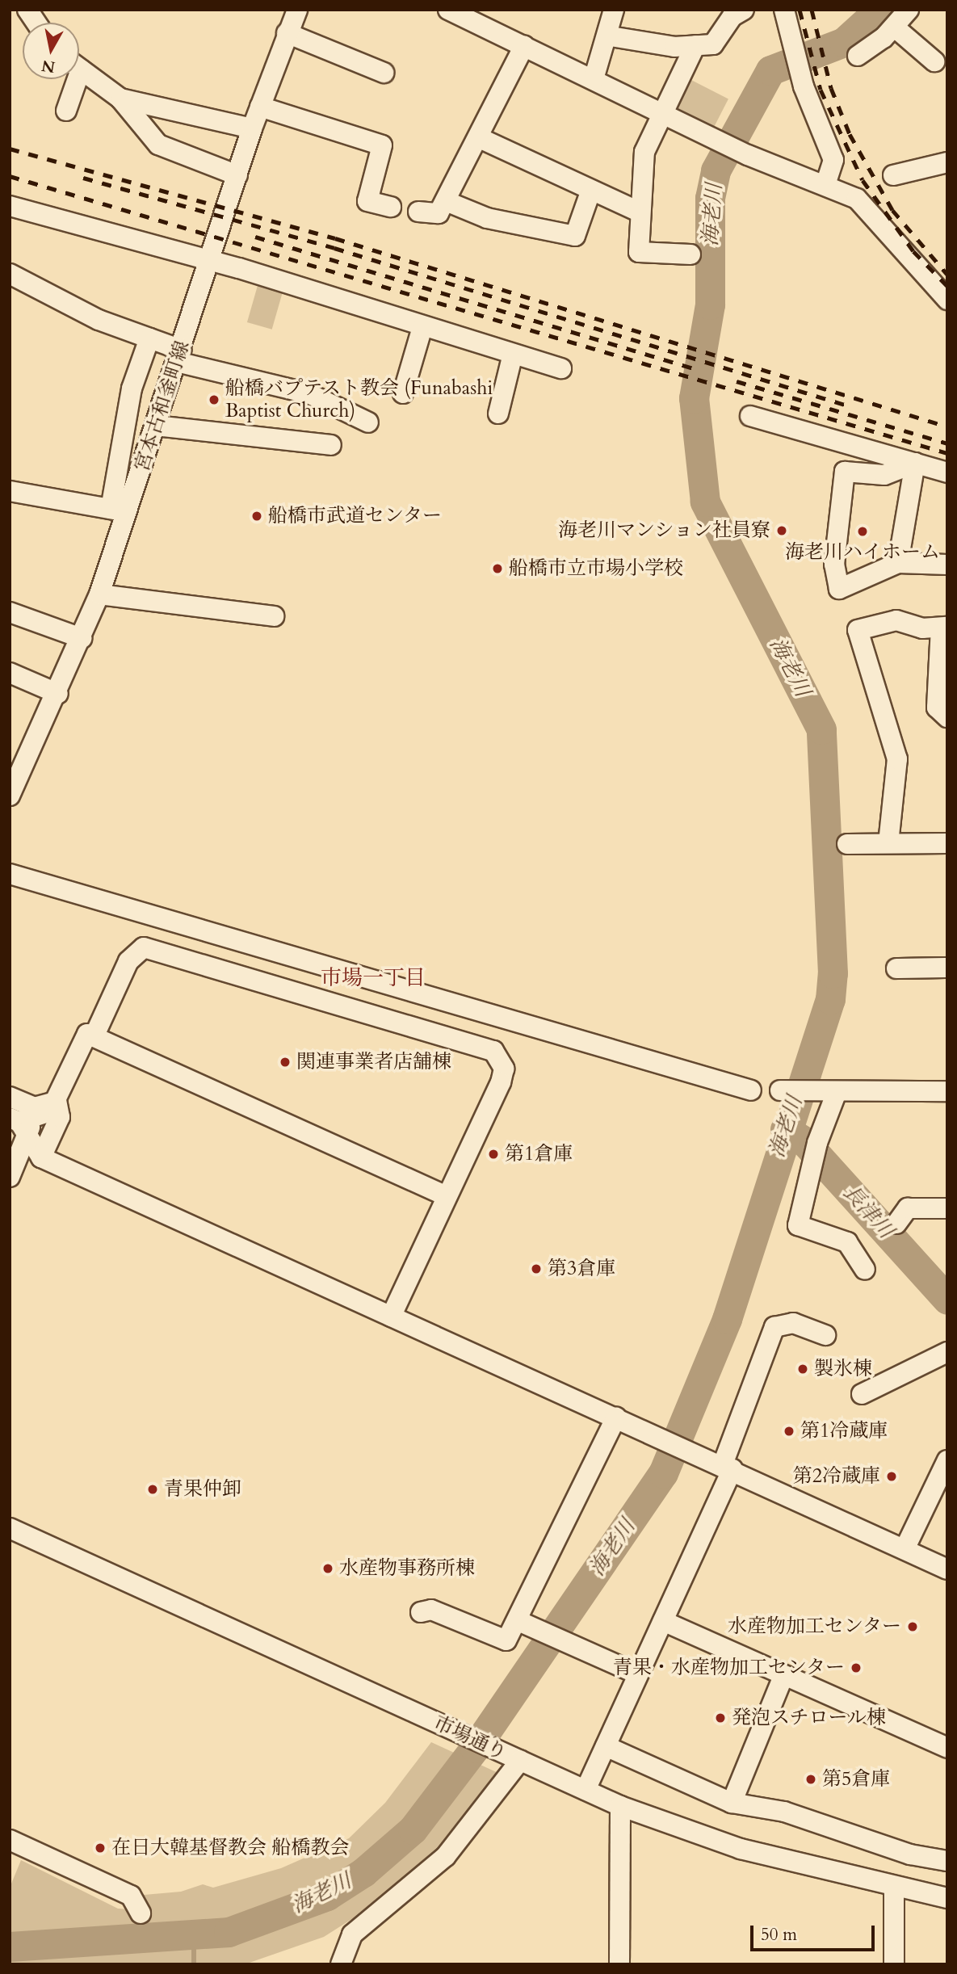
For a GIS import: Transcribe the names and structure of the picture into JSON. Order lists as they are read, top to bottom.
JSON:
{
  "streets": {
    "street": ["宮本古和釜町線", "市場通り"]
  },
  "districts": ["市場一丁目"],
  "water": ["海老川", "長津川"],
  "places": [
    "船橋バプテスト教会 (Funabashi Baptist Church)",
    "船橋市武道センター",
    "海老川マンション社員寮",
    "海老川ハイホーム",
    "船橋市立市場小学校",
    "関連事業者店舗棟",
    "第1倉庫",
    "第3倉庫",
    "製氷棟",
    "第1冷蔵庫",
    "第2冷蔵庫",
    "青果仲卸",
    "水産物事務所棟",
    "水産物加工センター",
    "青果・水産物加工センター",
    "発泡スチロール棟",
    "第5倉庫",
    "在日大韓基督教会 船橋教会"
  ],
  "scale_bar": "50 m",
  "north": "bottom"
}
